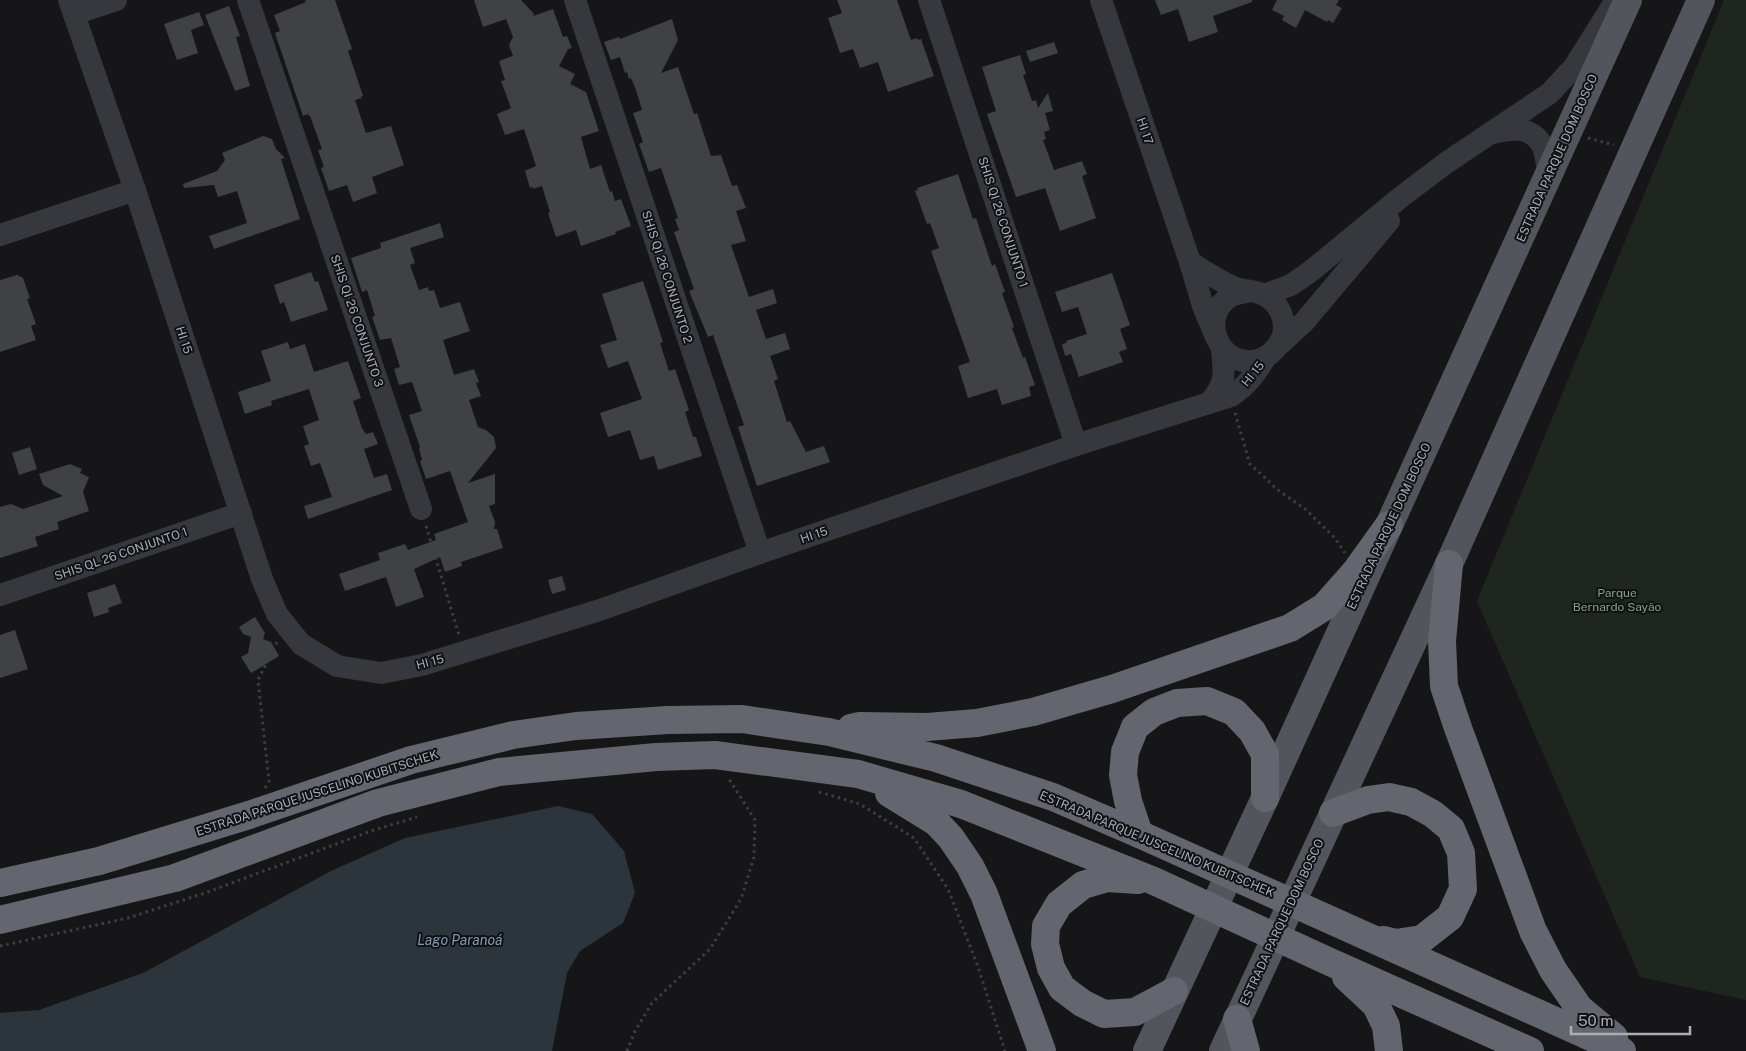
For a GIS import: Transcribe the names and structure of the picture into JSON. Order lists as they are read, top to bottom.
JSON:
{
  "streets": {
    "highway": ["ESTRADA PARQUE JUSCELINO KUBITSCHEK"],
    "main road": ["ESTRADA PARQUE DOM BOSCO"],
    "street": [
      "HI 17",
      "SHIS QI 26 CONJUNTO 1",
      "SHIS QI 26 CONJUNTO 2",
      "SHIS QI 26 CONJUNTO 3",
      "HI 15",
      "SHIS QL 26 CONJUNTO 1"
    ]
  },
  "crossings": [
    ["HI 17", "HI 15"],
    ["SHIS QI 26 CONJUNTO 1", "HI 15"],
    ["SHIS QI 26 CONJUNTO 2", "HI 15"],
    ["HI 15", "SHIS QL 26 CONJUNTO 1"]
  ],
  "water": ["Lago Paranoá"],
  "parks": ["Parque Bernardo Sayão"],
  "scale_bar": "50 m"
}
